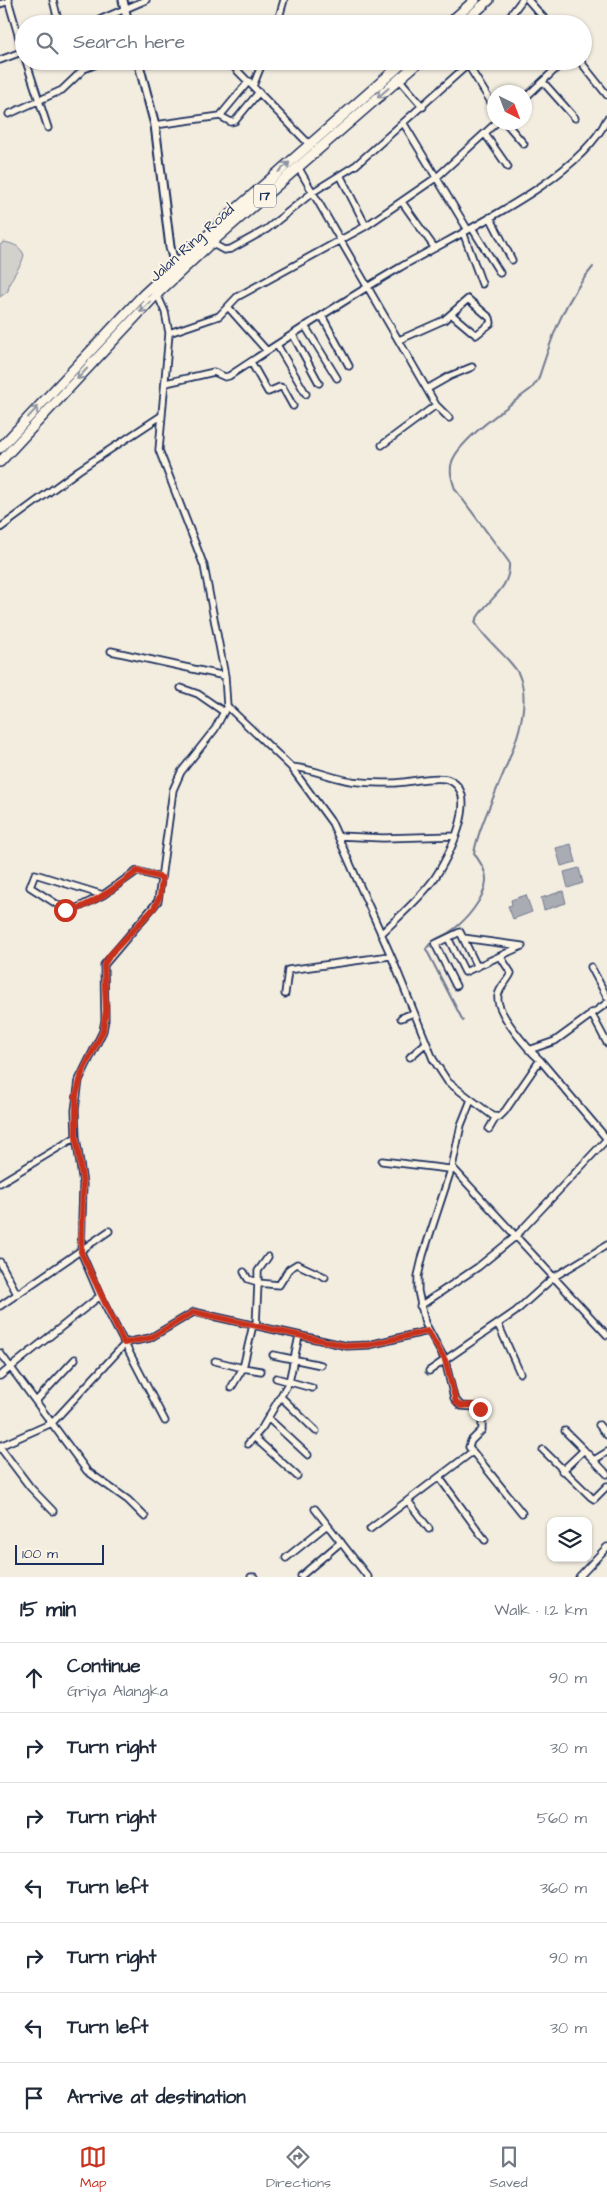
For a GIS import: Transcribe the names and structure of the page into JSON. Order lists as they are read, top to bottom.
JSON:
{
  "streets": {
    "highway": ["17", "Jalan Ring Road"]
  },
  "scale_bar": "100 m",
  "north": "bottom right",
  "page": {
    "search": "Search here",
    "scale": "100 m",
    "heading": ["15 min", "Walk · 1.2 km"],
    "list": [
      ["Continue", "Griya Alangka", "90 m"],
      ["Turn right", "30 m"],
      ["Turn right", "560 m"],
      ["Turn left", "360 m"],
      ["Turn right", "90 m"],
      ["Turn left", "30 m"],
      "Arrive at destination"
    ],
    "nav": ["Map", "Directions", "Saved"]
  }
}
